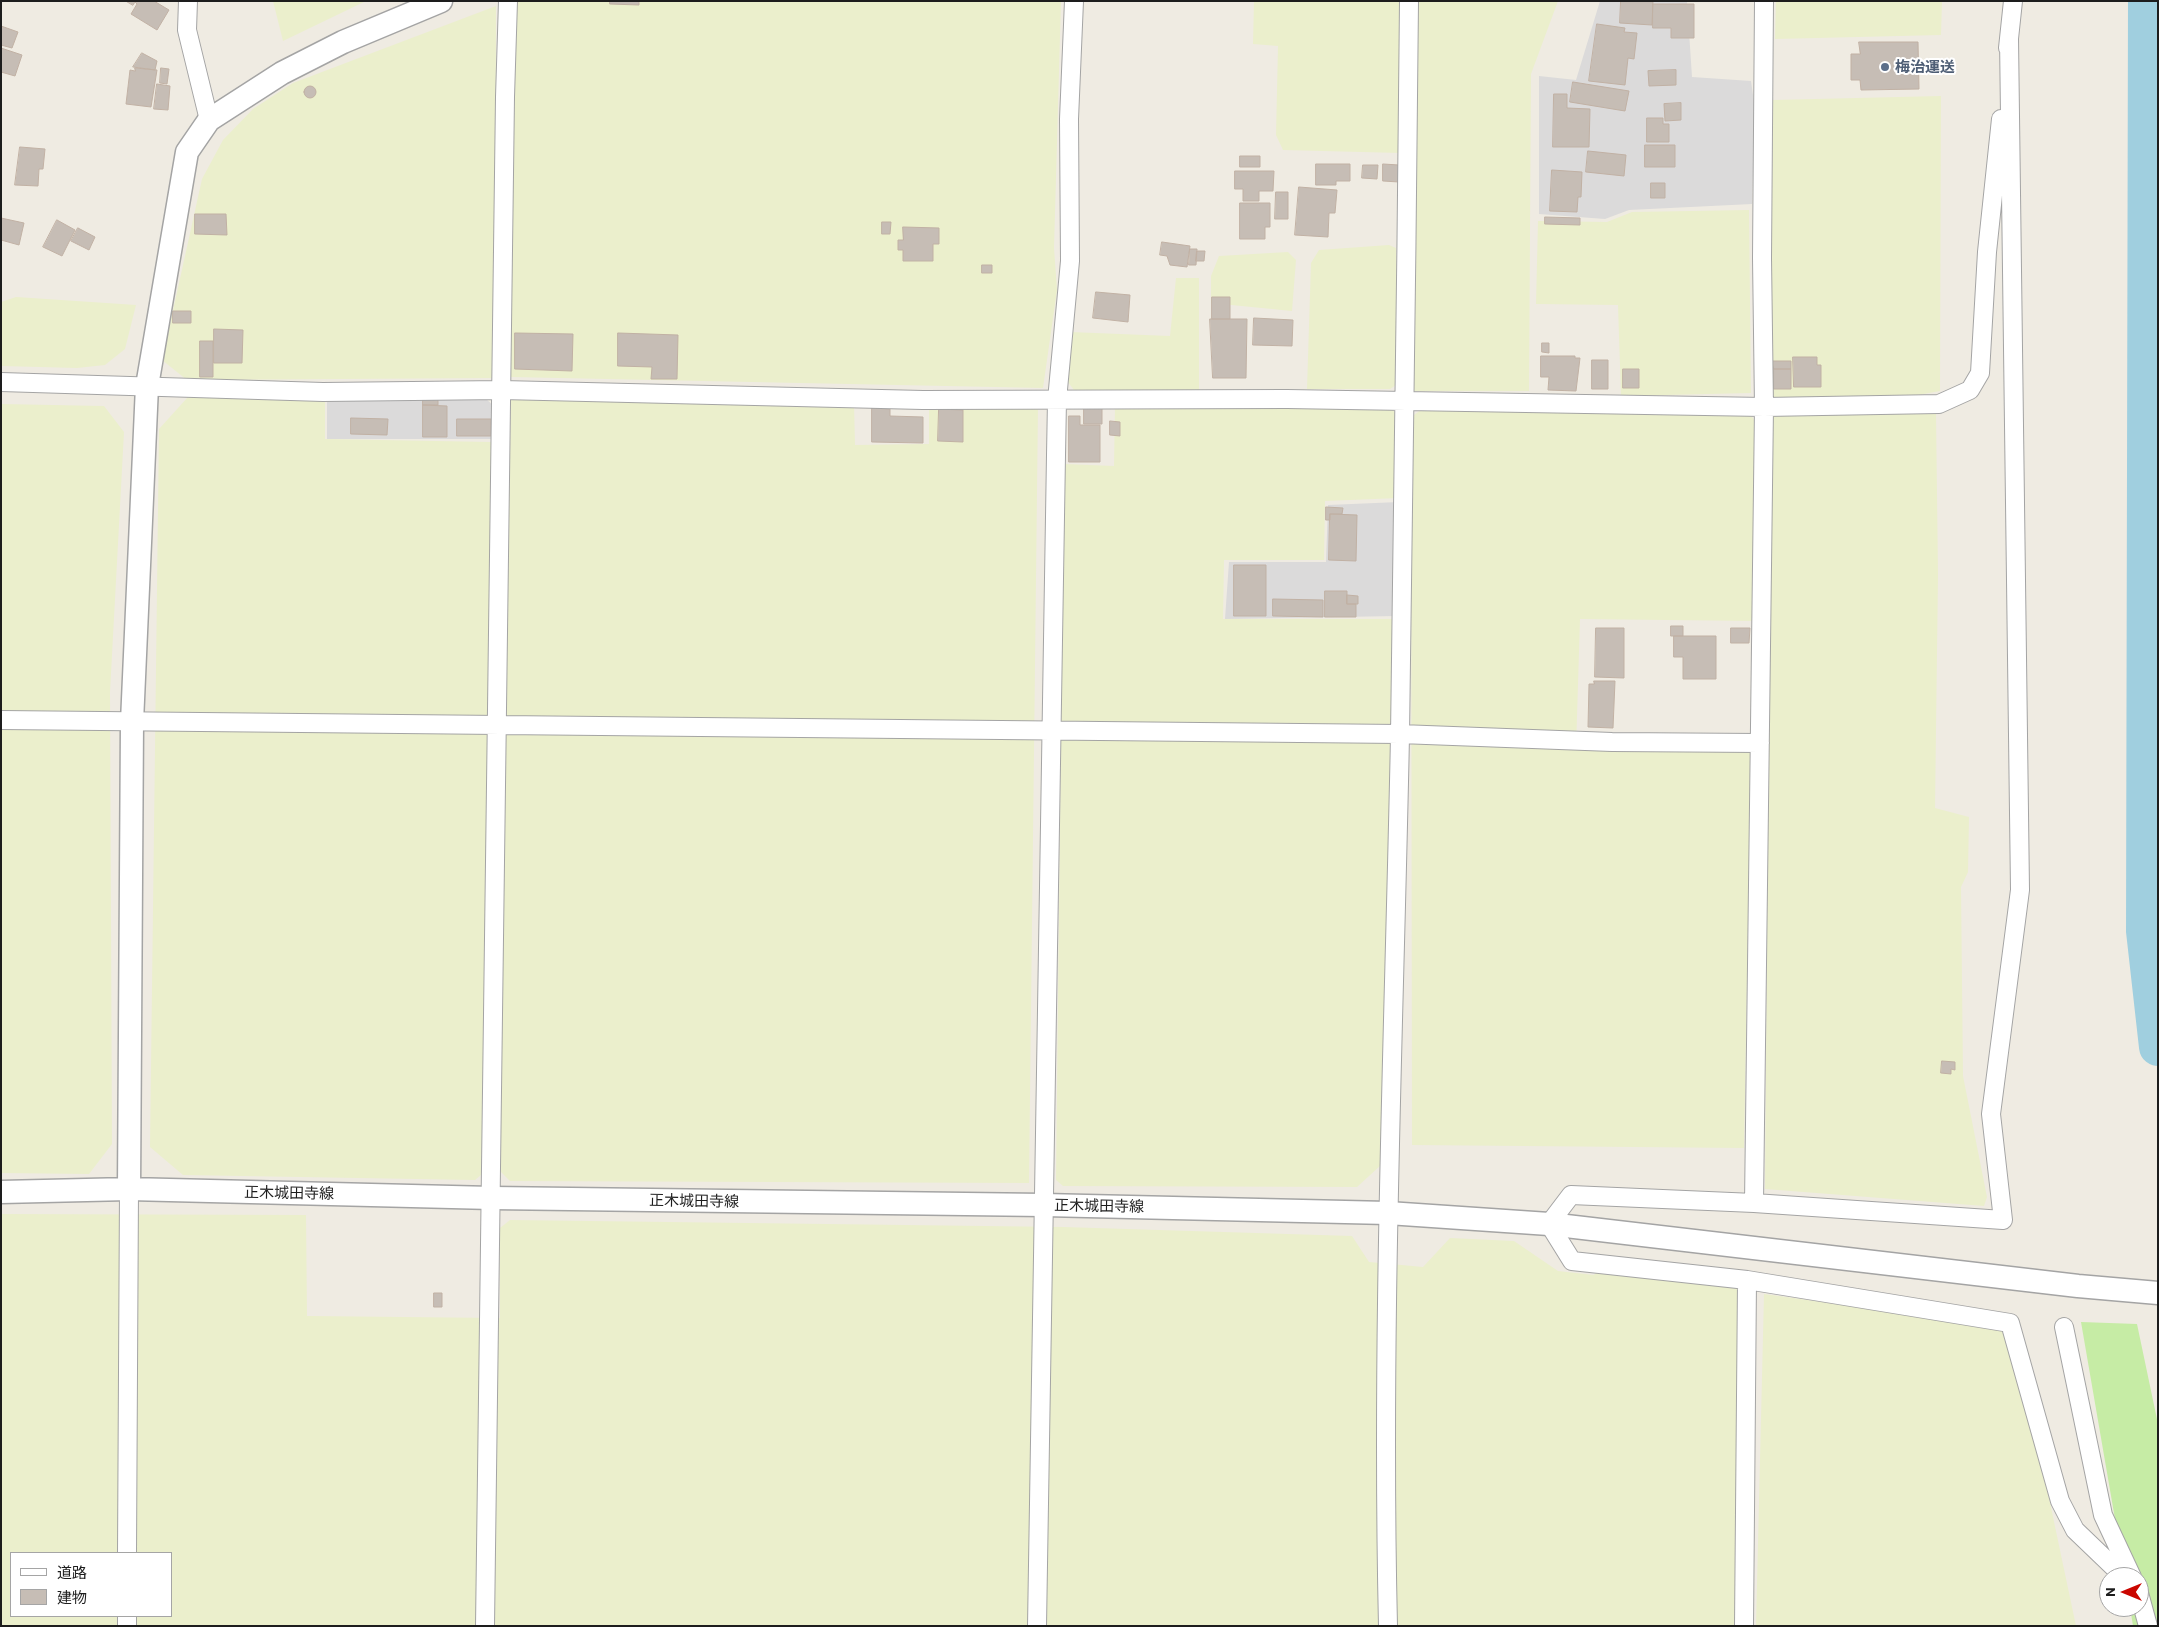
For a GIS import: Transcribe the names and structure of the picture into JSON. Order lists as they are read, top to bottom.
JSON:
{
  "streets": {
    "street": ["正木城田寺線"]
  },
  "places": ["梅治運送"],
  "legend": ["道路", "建物"],
  "north": "left"
}
